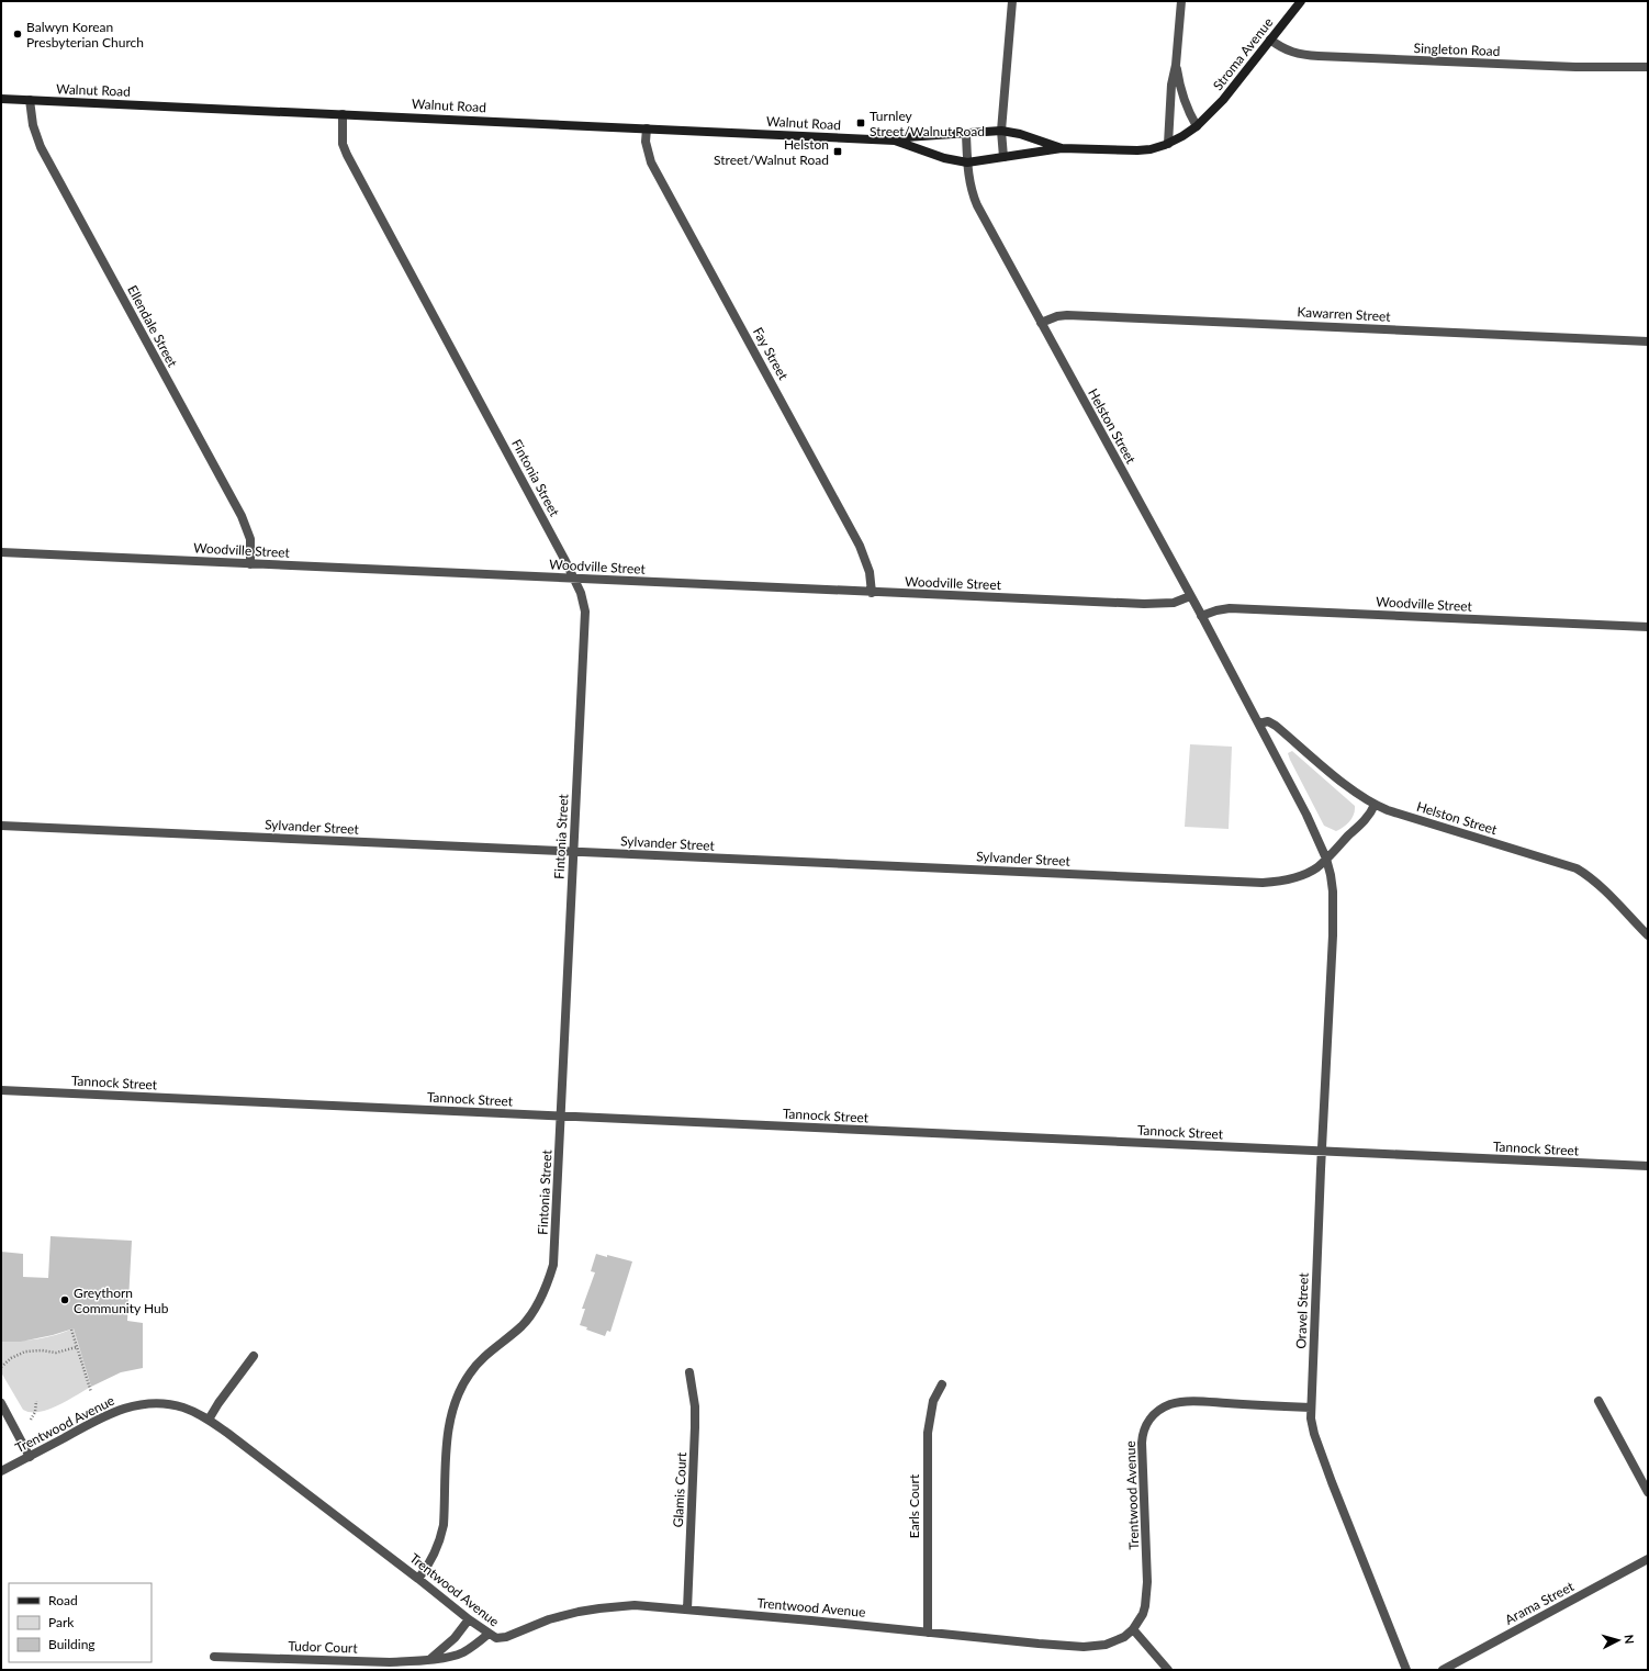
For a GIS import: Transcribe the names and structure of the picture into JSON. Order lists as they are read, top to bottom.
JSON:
{
  "streets": {
    "street": [
      "Singleton Road",
      "Stroma Avenue",
      "Walnut Road",
      "Kawarren Street",
      "Ellendale Street",
      "Fay Street",
      "Helston Street",
      "Fintonia Street",
      "Woodville Street",
      "Sylvander Street",
      "Tannock Street",
      "Oravel Street",
      "Trentwood Avenue",
      "Glamis Court",
      "Earls Court",
      "Arama Street",
      "Tudor Court"
    ]
  },
  "crossings": [
    ["Singleton Road", "Stroma Avenue"],
    ["Stroma Avenue", "Walnut Road"],
    ["Walnut Road", "Ellendale Street"],
    ["Walnut Road", "Fay Street"],
    ["Walnut Road", "Helston Street"],
    ["Walnut Road", "Fintonia Street"],
    ["Kawarren Street", "Helston Street"],
    ["Ellendale Street", "Woodville Street"],
    ["Fay Street", "Woodville Street"],
    ["Helston Street", "Woodville Street"],
    ["Helston Street", "Sylvander Street"],
    ["Helston Street", "Oravel Street"],
    ["Fintonia Street", "Woodville Street"],
    ["Fintonia Street", "Sylvander Street"],
    ["Fintonia Street", "Tannock Street"],
    ["Fintonia Street", "Trentwood Avenue"],
    ["Tannock Street", "Oravel Street"],
    ["Oravel Street", "Trentwood Avenue"],
    ["Trentwood Avenue", "Glamis Court"],
    ["Trentwood Avenue", "Earls Court"],
    ["Trentwood Avenue", "Tudor Court"]
  ],
  "places": {
    "other": ["Balwyn Korean Presbyterian Church", "Greythorn Community Hub"],
    "transit": ["Turnley Street/Walnut Road", "Helston Street/Walnut Road"]
  },
  "legend": ["Road", "Park", "Building"],
  "north": "right"
}
